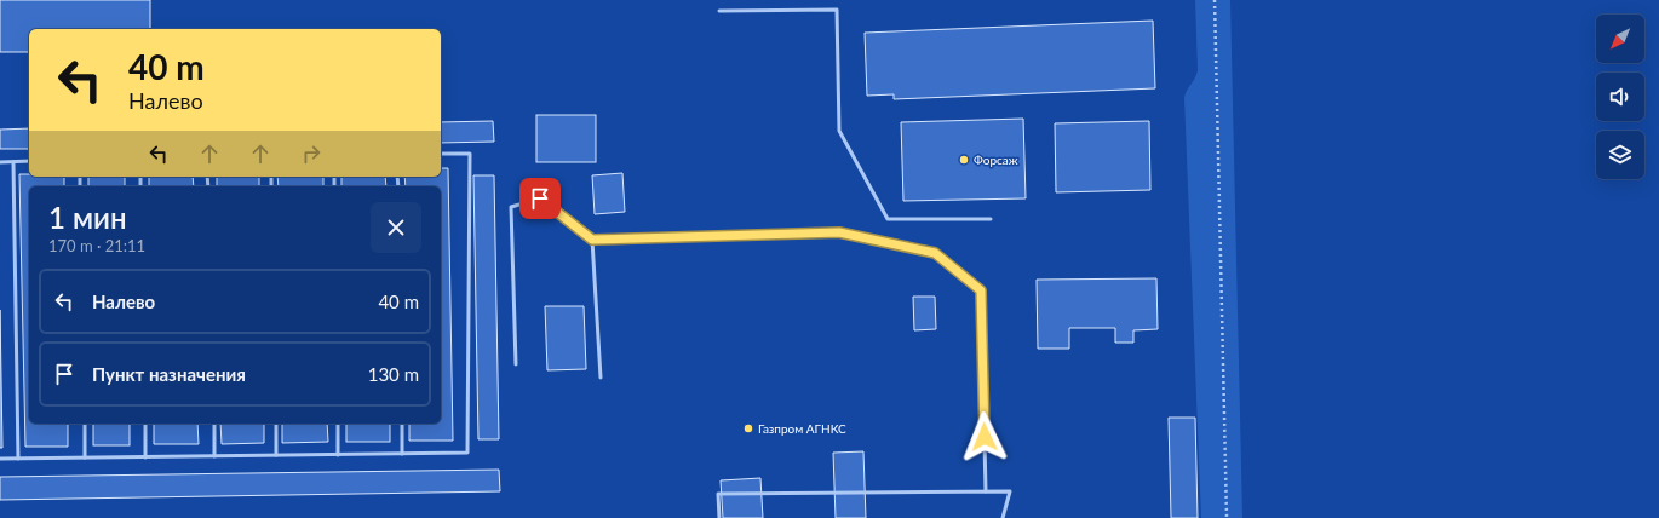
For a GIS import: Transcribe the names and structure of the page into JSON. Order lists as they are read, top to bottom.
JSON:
{
  "places": ["Форсаж", "Газпром АГНКС"],
  "north": "bottom left",
  "page": {
    "turn": ["40 m", "Налево"],
    "heading": ["1 мин", "170 m · 21:11"],
    "list": [
      {
        "name": "Налево",
        "value": "40 m"
      },
      {
        "name": "Пункт назначения",
        "value": "130 m"
      }
    ]
  }
}
